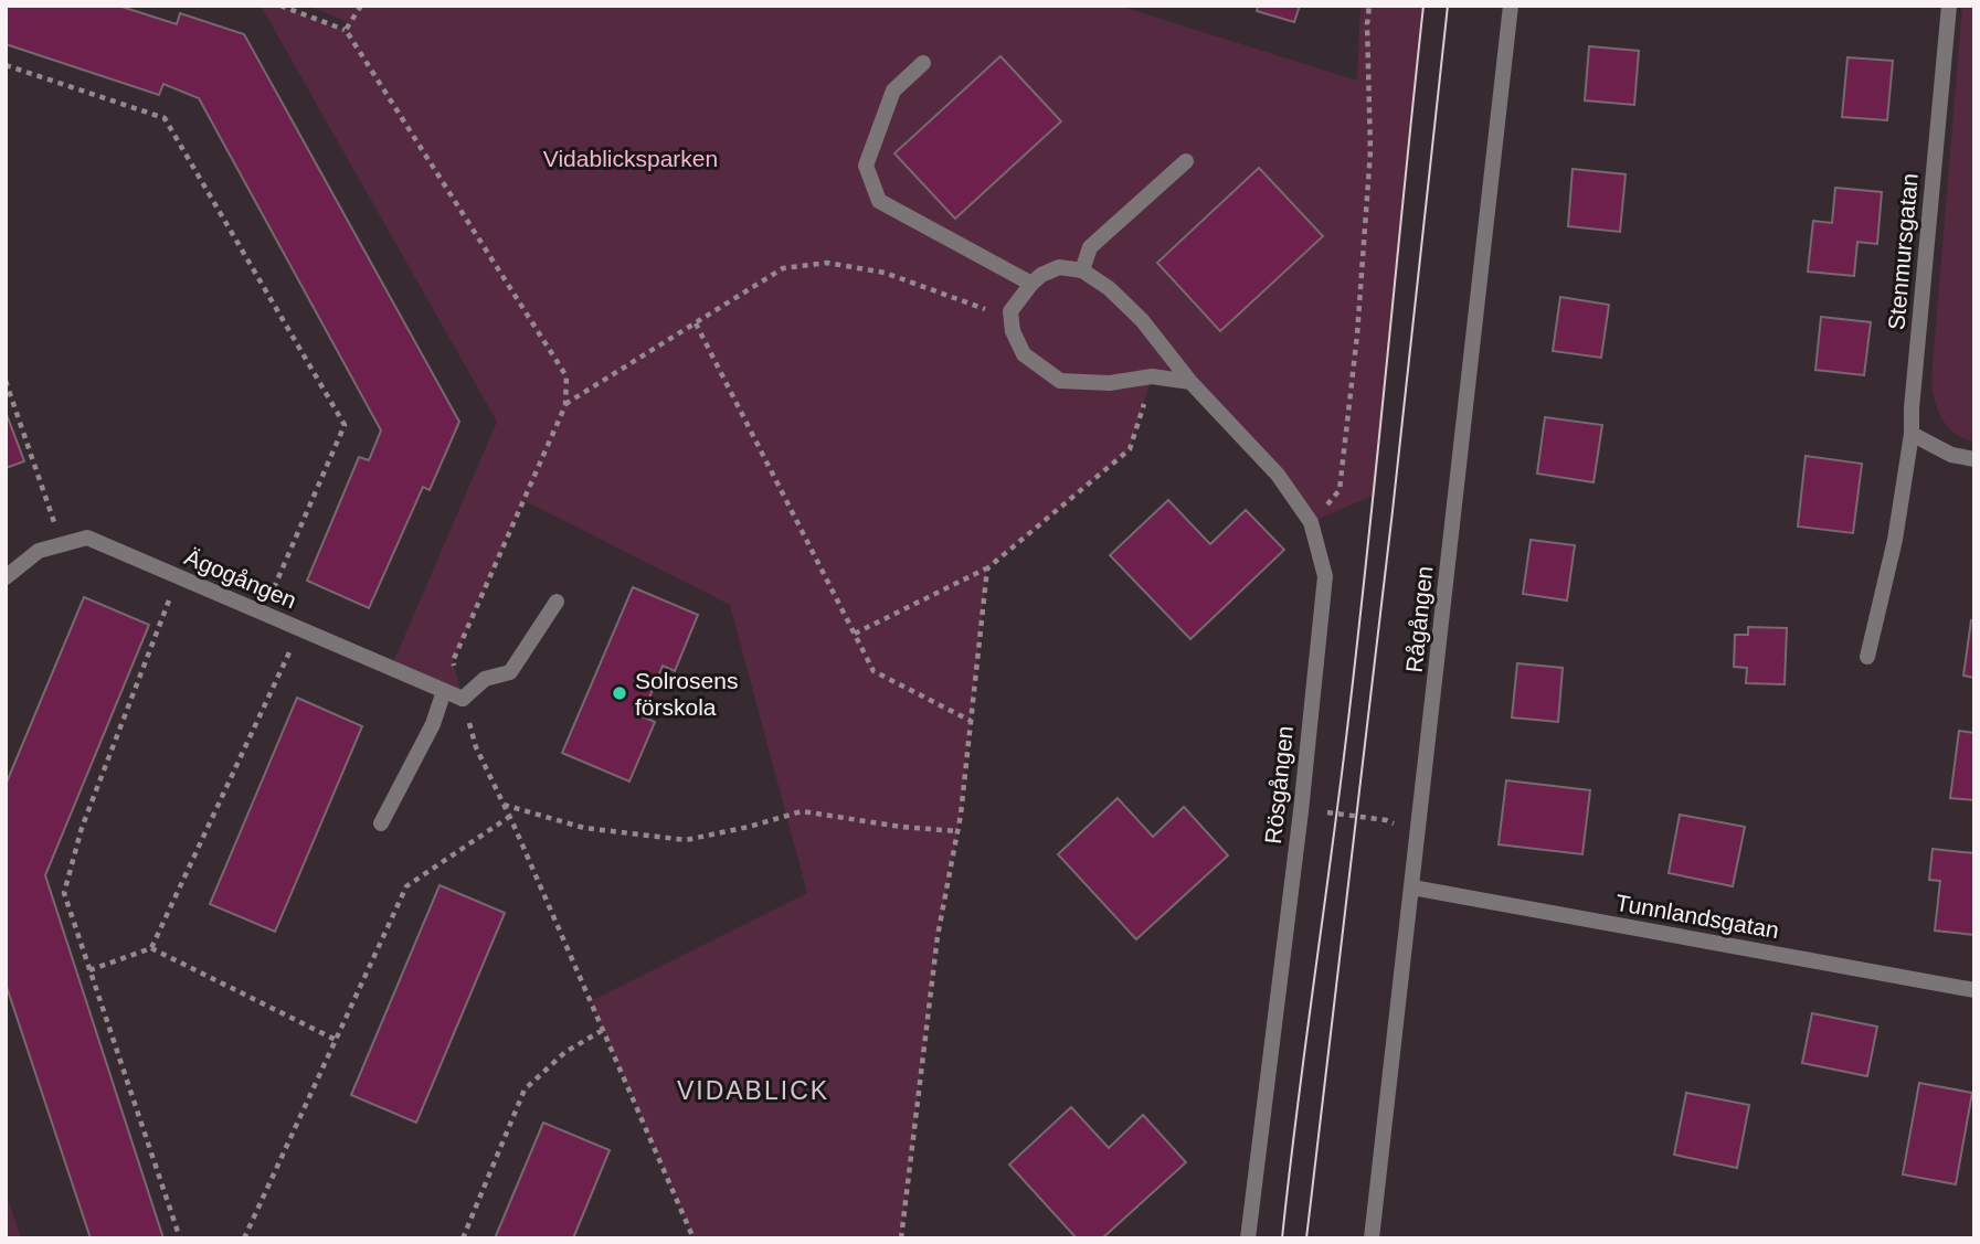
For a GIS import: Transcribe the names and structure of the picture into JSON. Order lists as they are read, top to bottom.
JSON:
{
  "streets": {
    "street": [
      "Stenmursgatan",
      "Ägogången",
      "Rågången",
      "Rösgången",
      "Tunnlandsgatan"
    ]
  },
  "crossings": [
    ["Rågången", "Tunnlandsgatan"]
  ],
  "districts": ["VIDABLICK"],
  "parks": ["Vidablicksparken"],
  "places": ["Solrosens förskola"]
}
